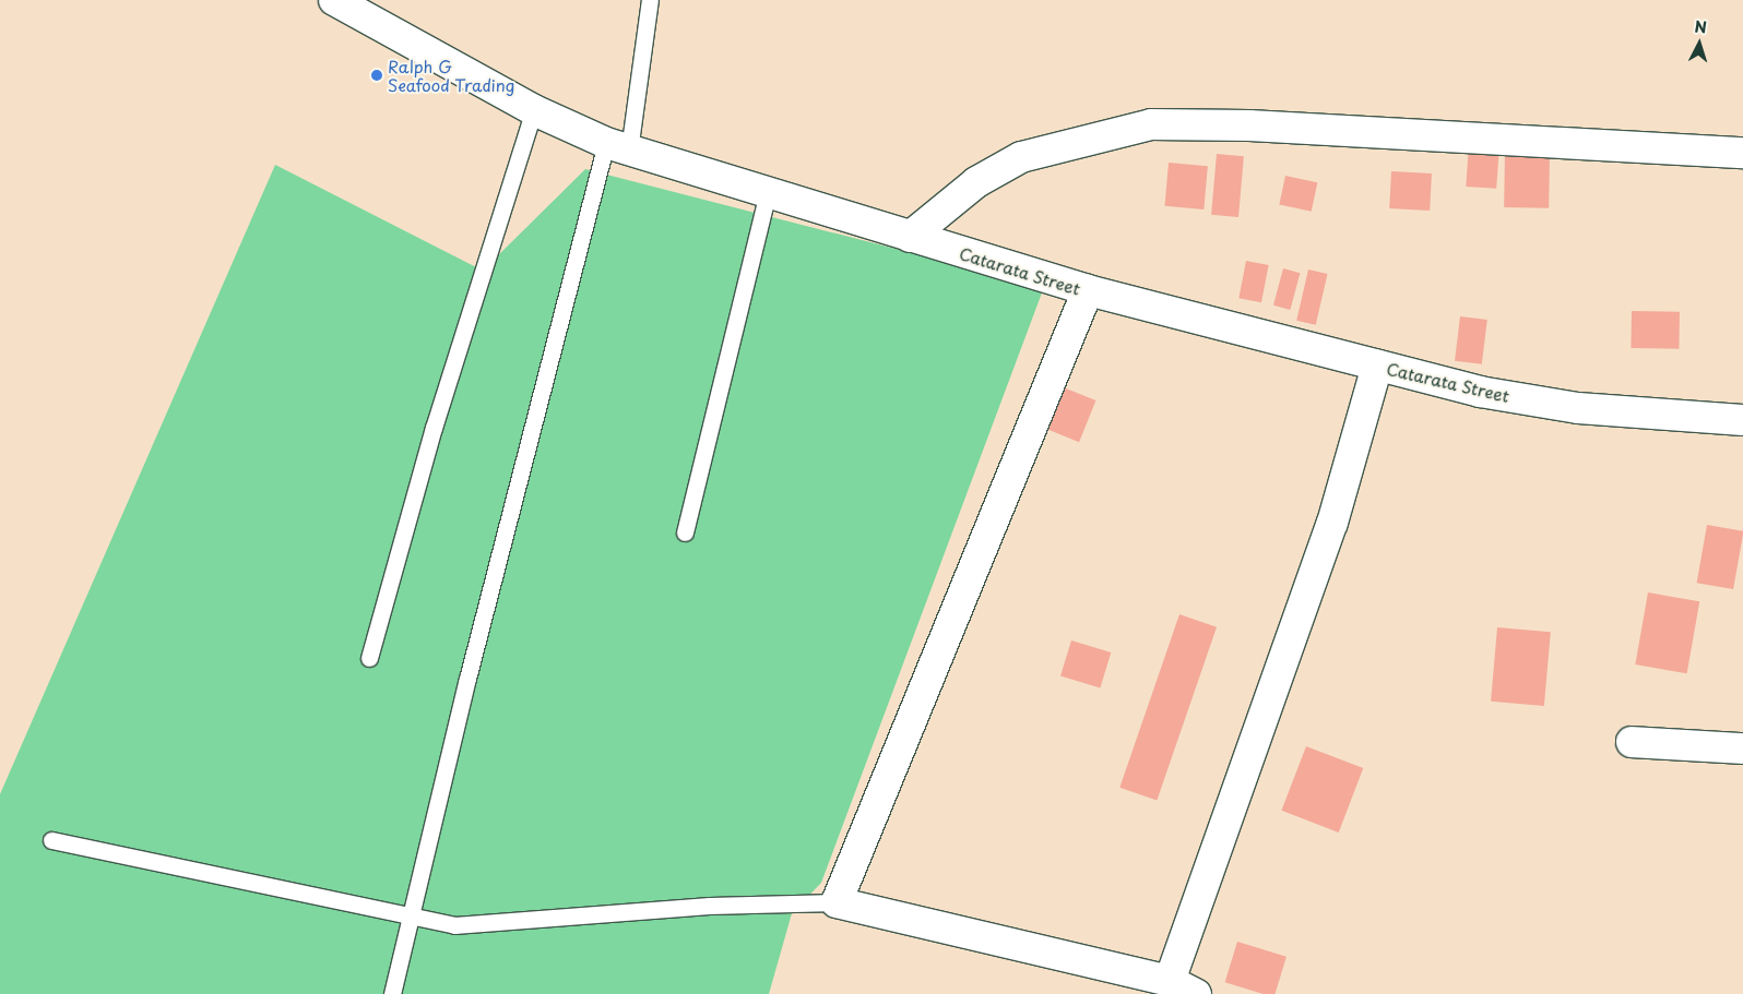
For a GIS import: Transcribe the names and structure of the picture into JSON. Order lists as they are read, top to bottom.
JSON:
{
  "streets": {
    "street": ["Catarata Street"]
  },
  "places": ["Ralph G Seafood Trading"],
  "north": "top"
}
